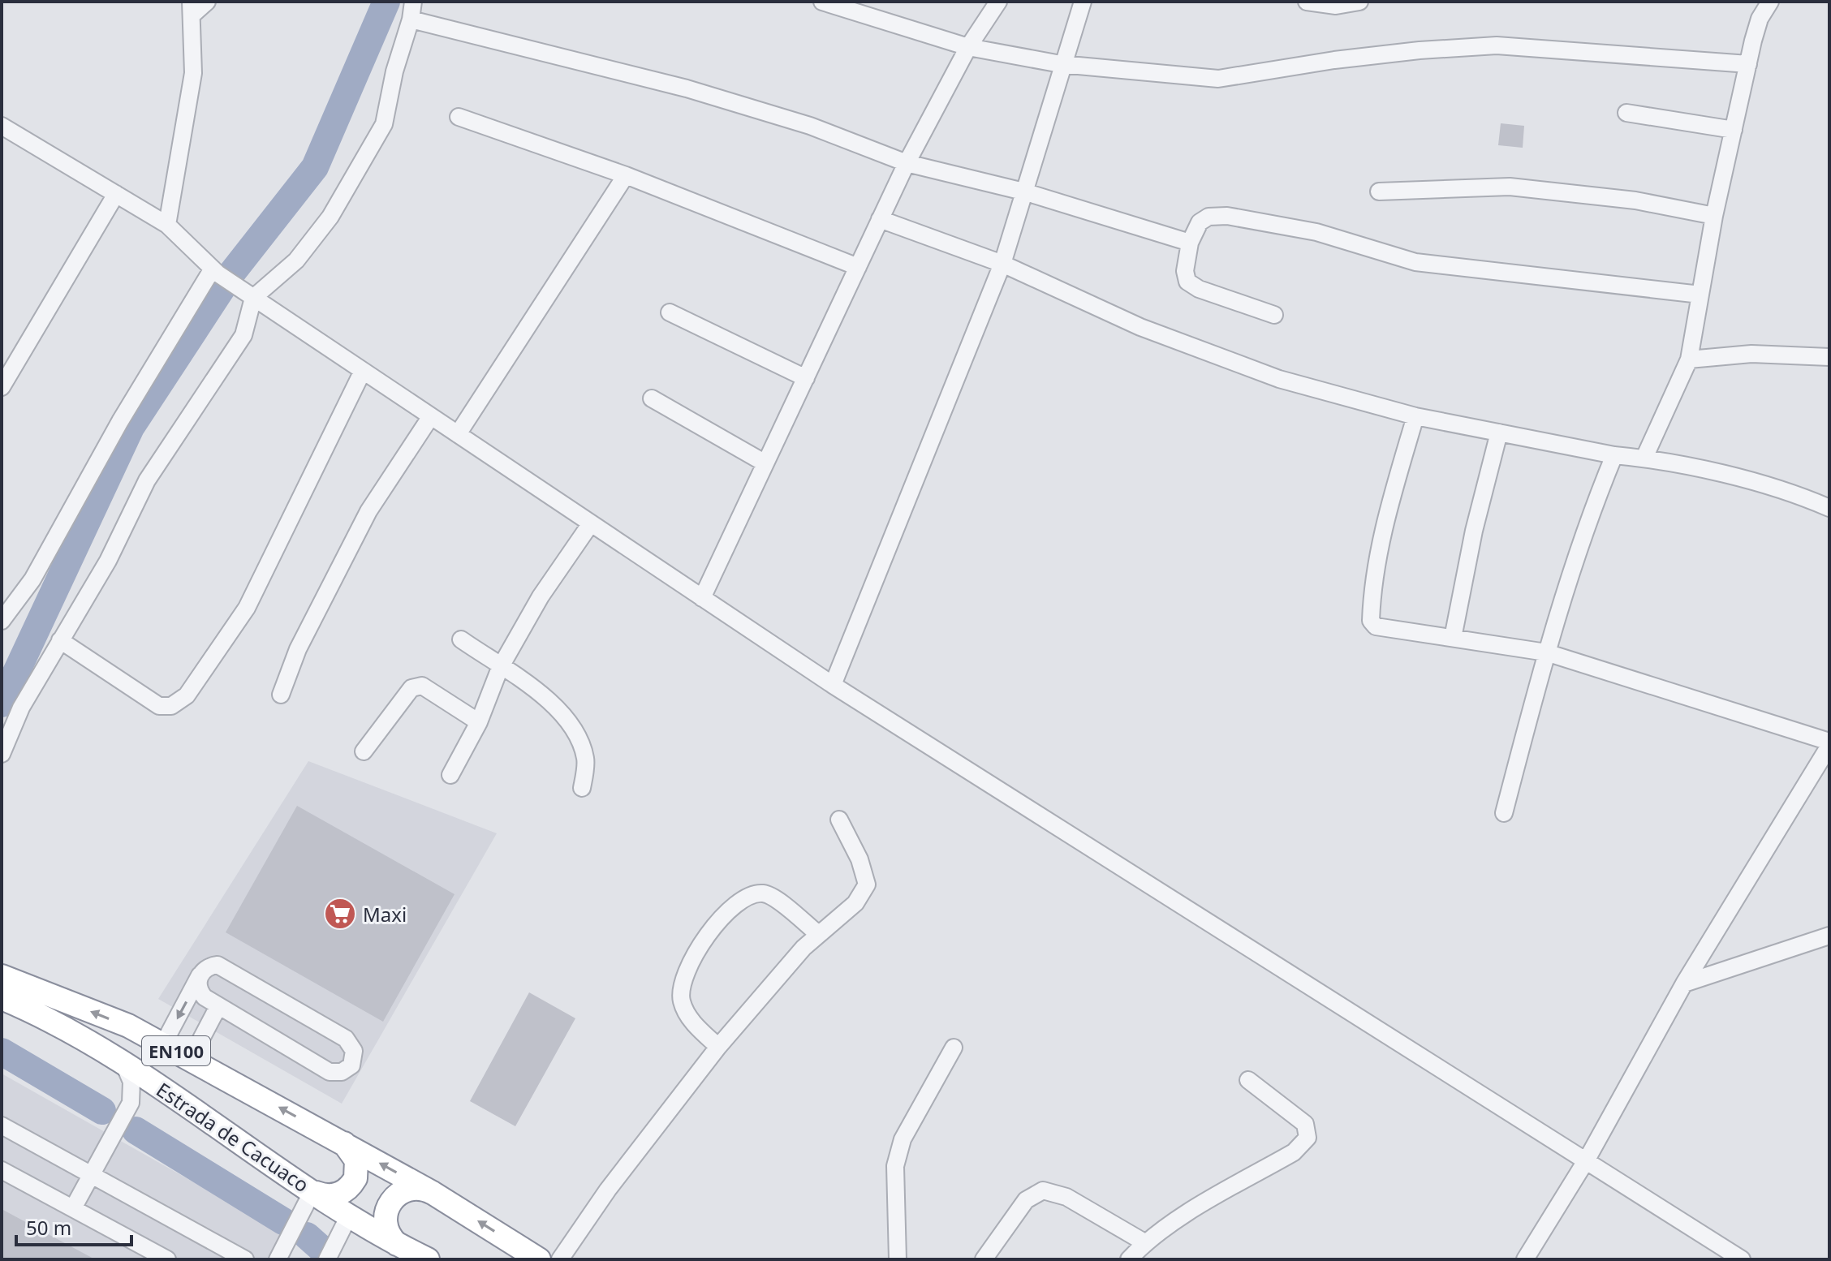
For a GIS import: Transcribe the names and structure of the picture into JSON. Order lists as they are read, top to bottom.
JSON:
{
  "streets": {
    "highway": ["EN100", "Estrada de Cacuaco"]
  },
  "crossings": [
    ["EN100", "Estrada de Cacuaco"]
  ],
  "places": {
    "supermarket": ["Maxi"]
  },
  "scale_bar": "50 m"
}
